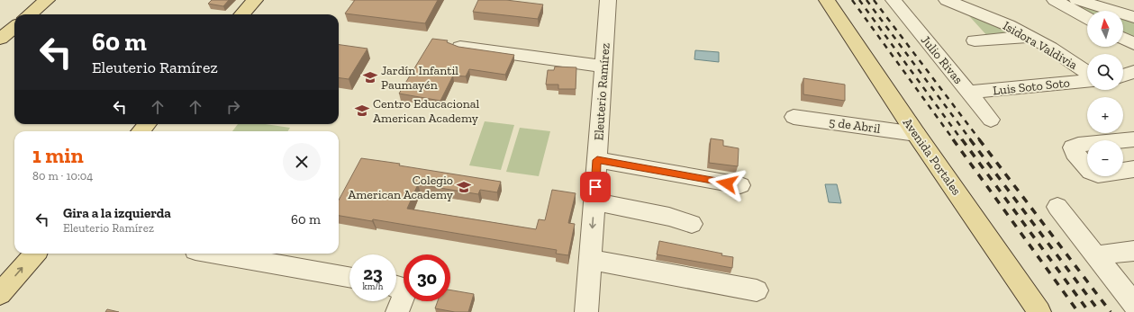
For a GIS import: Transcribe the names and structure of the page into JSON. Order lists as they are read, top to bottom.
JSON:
{
  "streets": {
    "main road": ["Avenida Portales"],
    "street": [
      "Isidora Valdivia",
      "Julio Rivas",
      "Luis Soto Soto",
      "Eleuterio Ramírez",
      "5 de Abril"
    ]
  },
  "crossings": [
    ["Julio Rivas", "Luis Soto Soto"],
    ["5 de Abril", "Avenida Portales"]
  ],
  "places": {
    "school or university": ["Jardín Infantil Paumayén", "Centro Educacional American Academy", "Colegio American Academy"]
  },
  "north": "top",
  "page": {
    "map_buttons": ["+", "−"],
    "turn": ["60 m", "Eleuterio Ramírez"],
    "heading": ["1 min", "80 m · 10:04"],
    "list": [
      {
        "name": "Gira a la izquierda",
        "note": "Eleuterio Ramírez",
        "value": "60 m"
      }
    ],
    "speed": "23 km/h",
    "limit": "30"
  }
}
